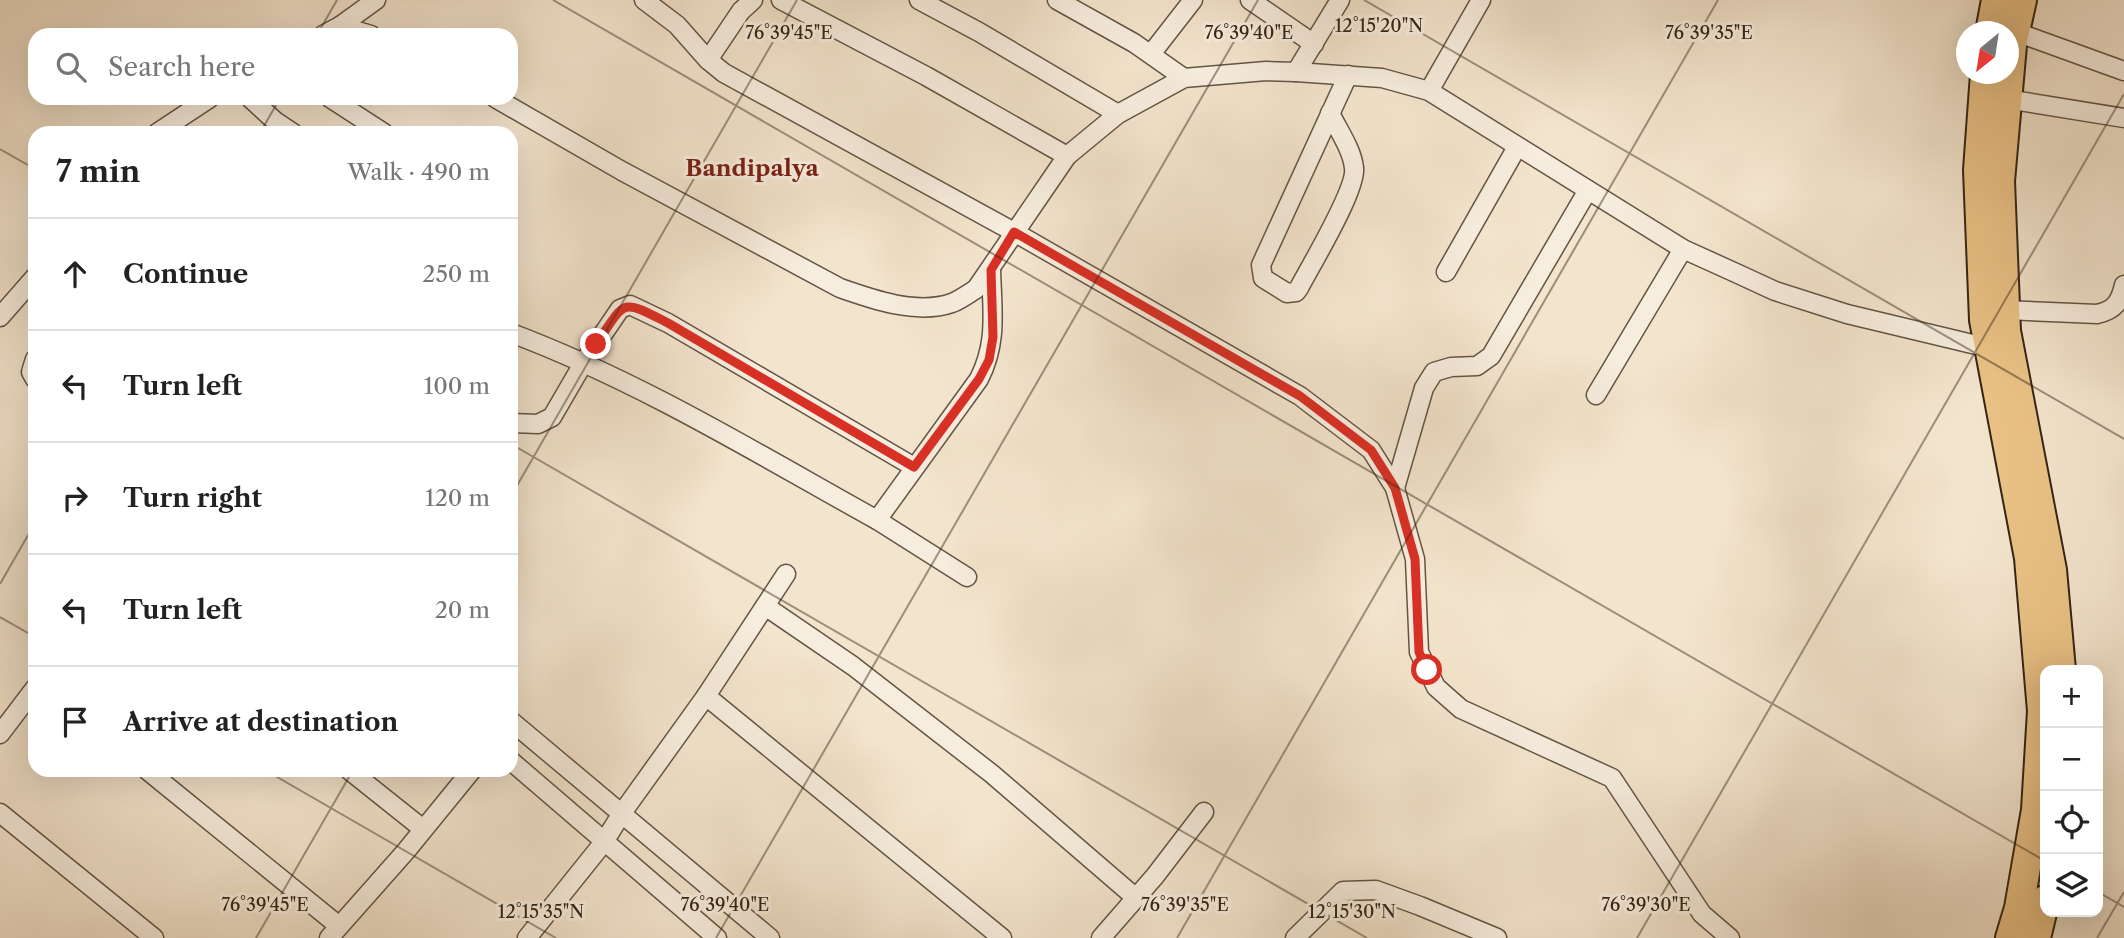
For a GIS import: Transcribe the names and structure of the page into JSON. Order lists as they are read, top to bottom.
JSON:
{
  "districts": ["Bandipalya"],
  "north": "bottom left",
  "page": {
    "search": "Search here",
    "heading": ["7 min", "Walk · 490 m"],
    "list": [
      ["Continue", "250 m"],
      ["Turn left", "100 m"],
      ["Turn right", "120 m"],
      ["Turn left", "20 m"],
      "Arrive at destination"
    ],
    "map_buttons": ["+", "−"]
  },
  "coordinates": [
    "12°15'20\"N",
    "76°39'45\"E",
    "76°39'40\"E",
    "76°39'35\"E",
    "76°39'30\"E",
    "12°15'35\"N",
    "12°15'30\"N"
  ]
}
